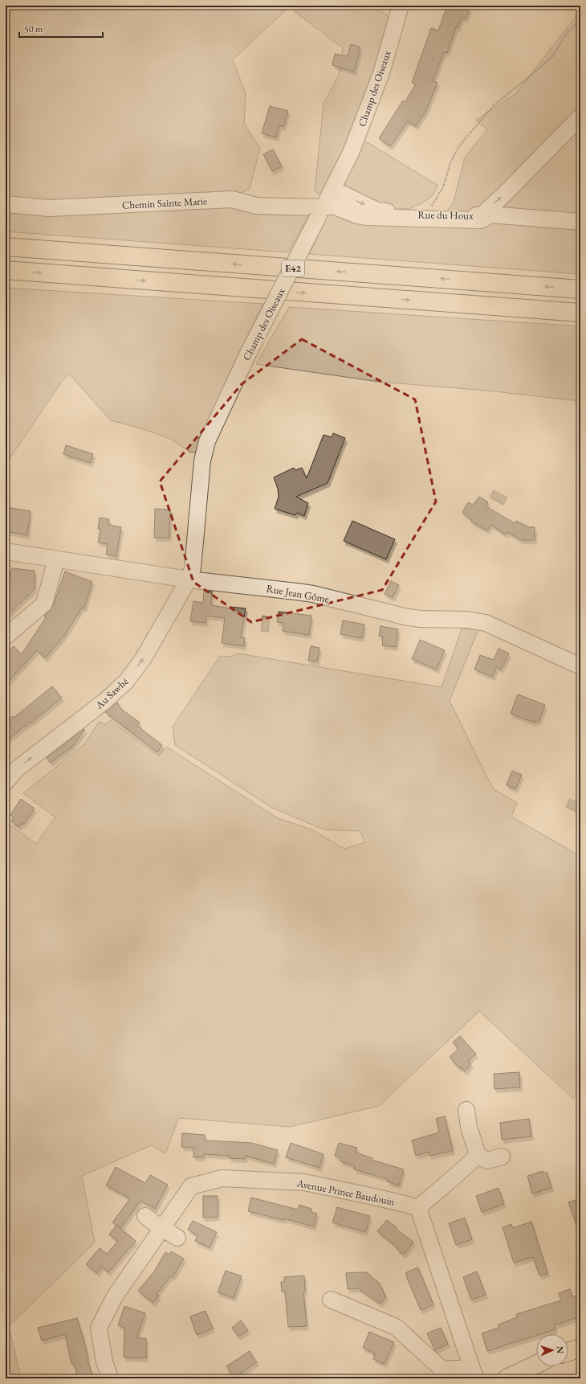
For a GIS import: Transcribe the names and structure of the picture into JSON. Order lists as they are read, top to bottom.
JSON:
{
  "streets": {
    "main road": ["E42"],
    "street": [
      "Champ des Oiseaux",
      "Chemin Sainte Marie",
      "Rue du Houx",
      "Rue Jean Gôme",
      "Au Sawhé",
      "Avenue Prince Baudouin"
    ]
  },
  "crossings": [
    ["Champ des Oiseaux", "Chemin Sainte Marie"],
    ["Champ des Oiseaux", "Rue du Houx"],
    ["Champ des Oiseaux", "Rue Jean Gôme"],
    ["Champ des Oiseaux", "Au Sawhé"],
    ["Rue Jean Gôme", "Au Sawhé"]
  ],
  "one_way": ["Rue du Houx"],
  "scale_bar": "50 m",
  "north": "right"
}
